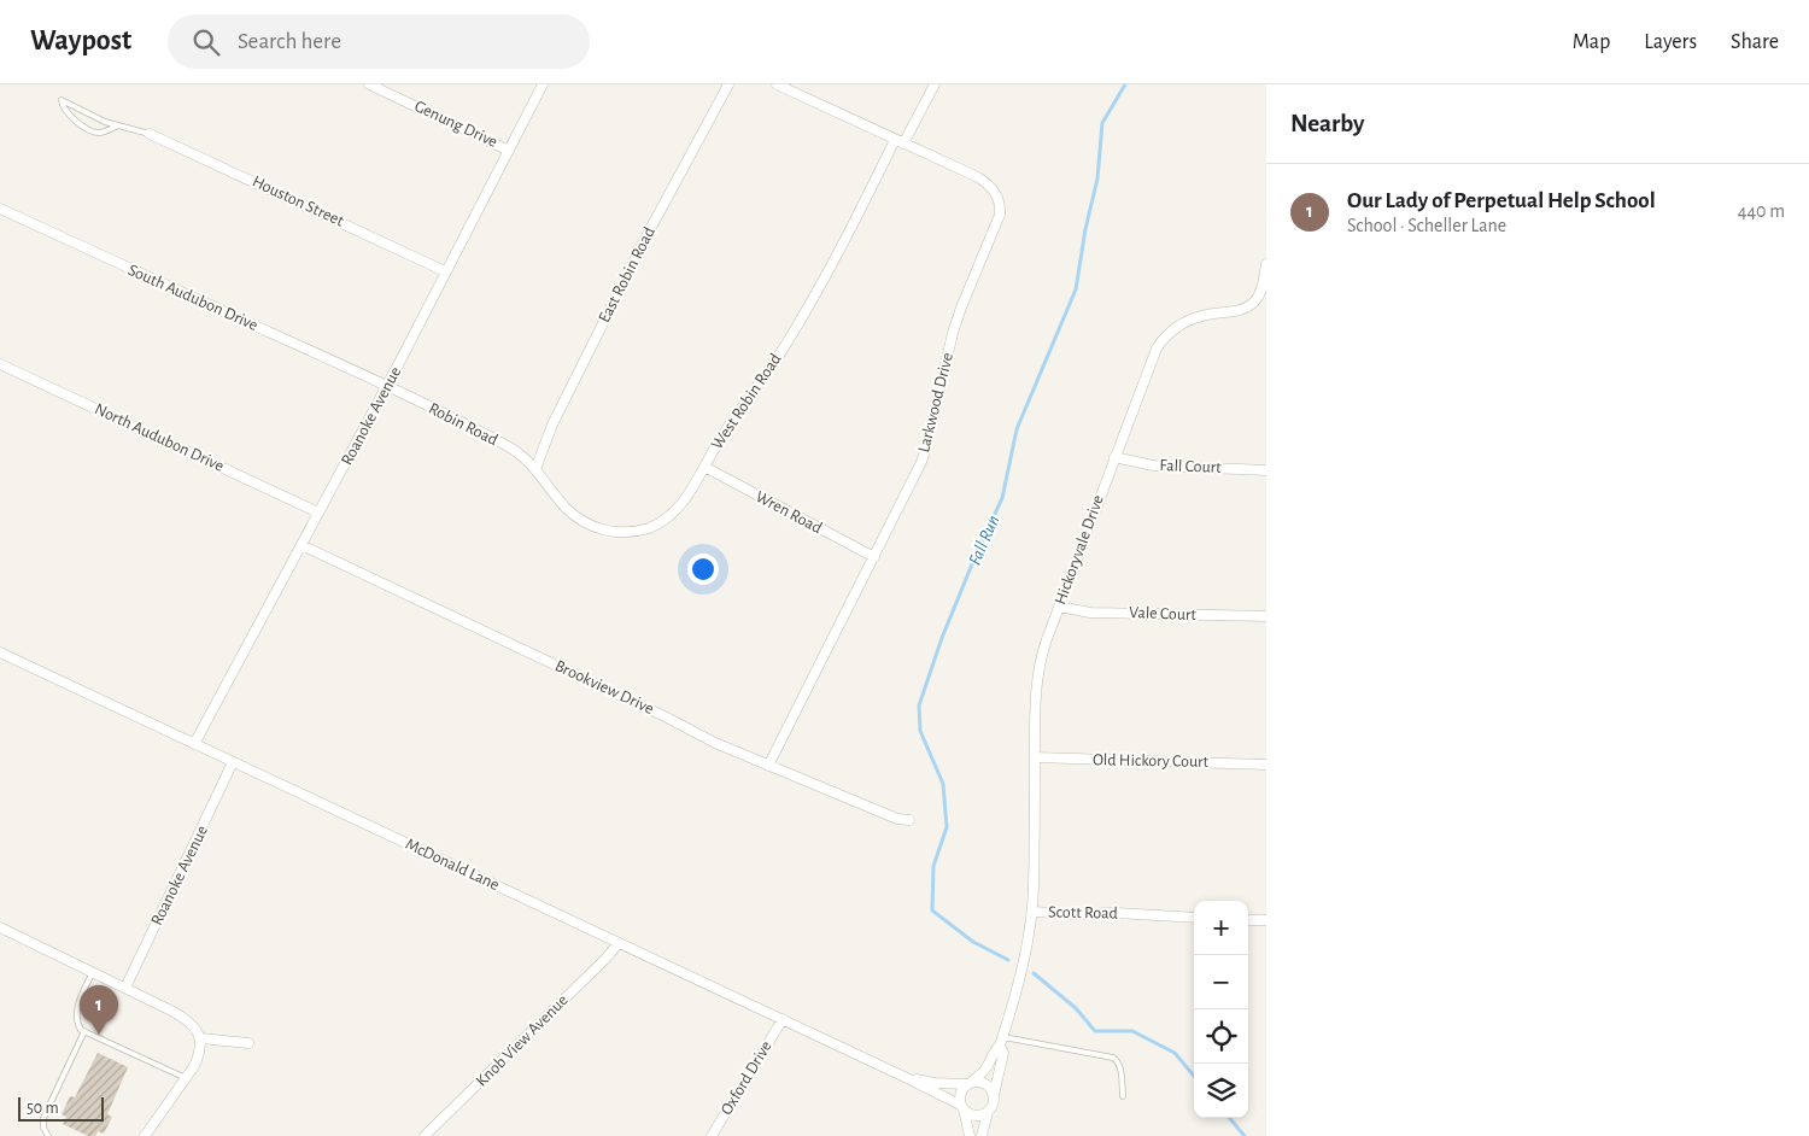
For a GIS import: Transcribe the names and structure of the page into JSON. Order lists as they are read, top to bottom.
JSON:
{
  "streets": {
    "street": [
      "Genung Drive",
      "Houston Street",
      "East Robin Road",
      "South Audubon Drive",
      "West Robin Road",
      "Larkwood Drive",
      "Roanoke Avenue",
      "Robin Road",
      "North Audubon Drive",
      "Fall Court",
      "Wren Road",
      "Hickoryvale Drive",
      "Vale Court",
      "Brookview Drive",
      "Old Hickory Court",
      "McDonald Lane",
      "Scott Road",
      "Knob View Avenue",
      "Oxford Drive"
    ]
  },
  "crossings": [
    ["Genung Drive", "Roanoke Avenue"],
    ["Houston Street", "Roanoke Avenue"],
    ["East Robin Road", "West Robin Road"],
    ["East Robin Road", "Robin Road"],
    ["South Audubon Drive", "Roanoke Avenue"],
    ["South Audubon Drive", "Robin Road"],
    ["West Robin Road", "Larkwood Drive"],
    ["West Robin Road", "Robin Road"],
    ["West Robin Road", "Wren Road"],
    ["Larkwood Drive", "Wren Road"],
    ["Larkwood Drive", "Brookview Drive"],
    ["Roanoke Avenue", "Robin Road"],
    ["Roanoke Avenue", "North Audubon Drive"],
    ["Roanoke Avenue", "Brookview Drive"],
    ["Roanoke Avenue", "McDonald Lane"],
    ["Fall Court", "Hickoryvale Drive"],
    ["Hickoryvale Drive", "Vale Court"],
    ["Hickoryvale Drive", "Old Hickory Court"],
    ["Hickoryvale Drive", "Scott Road"],
    ["McDonald Lane", "Scott Road"],
    ["McDonald Lane", "Knob View Avenue"],
    ["McDonald Lane", "Oxford Drive"]
  ],
  "water": ["Fall Run"],
  "scale_bar": "50 m",
  "page": {
    "header": "Waypost",
    "search": "Search here",
    "nav": ["Map", "Layers", "Share"],
    "heading": "Nearby",
    "list": [
      {
        "mark": "1",
        "name": "Our Lady of Perpetual Help School",
        "note": "School · Scheller Lane",
        "value": "440 m"
      }
    ],
    "map_buttons": ["+", "−"],
    "pins": "1",
    "scale": "50 m"
  }
}
